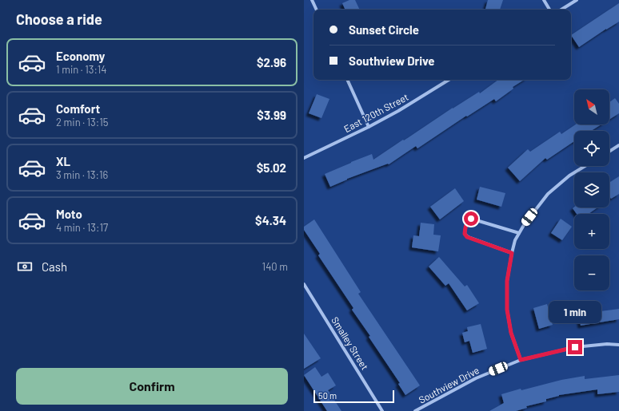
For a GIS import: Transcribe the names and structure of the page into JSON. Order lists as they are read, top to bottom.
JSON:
{
  "streets": {
    "street": ["East 120th Street", "Smalley Street", "Southview Drive"]
  },
  "scale_bar": "50 m",
  "north": "top left",
  "page": {
    "heading": "Choose a ride",
    "banner": ["Sunset Circle", "Southview Drive"],
    "list": [
      {
        "name": "Economy",
        "note": "1 min · 13:14",
        "value": "$2.96"
      },
      {
        "name": "Comfort",
        "note": "2 min · 13:15",
        "value": "$3.99"
      },
      {
        "name": "XL",
        "note": "3 min · 13:16",
        "value": "$5.02"
      },
      {
        "name": "Moto",
        "note": "4 min · 13:17",
        "value": "$4.34"
      }
    ],
    "map_buttons": ["+", "−"],
    "pay": ["Cash", "140 m"],
    "bubble": "1 min",
    "buttons": "Confirm",
    "scale": "50 m"
  }
}
